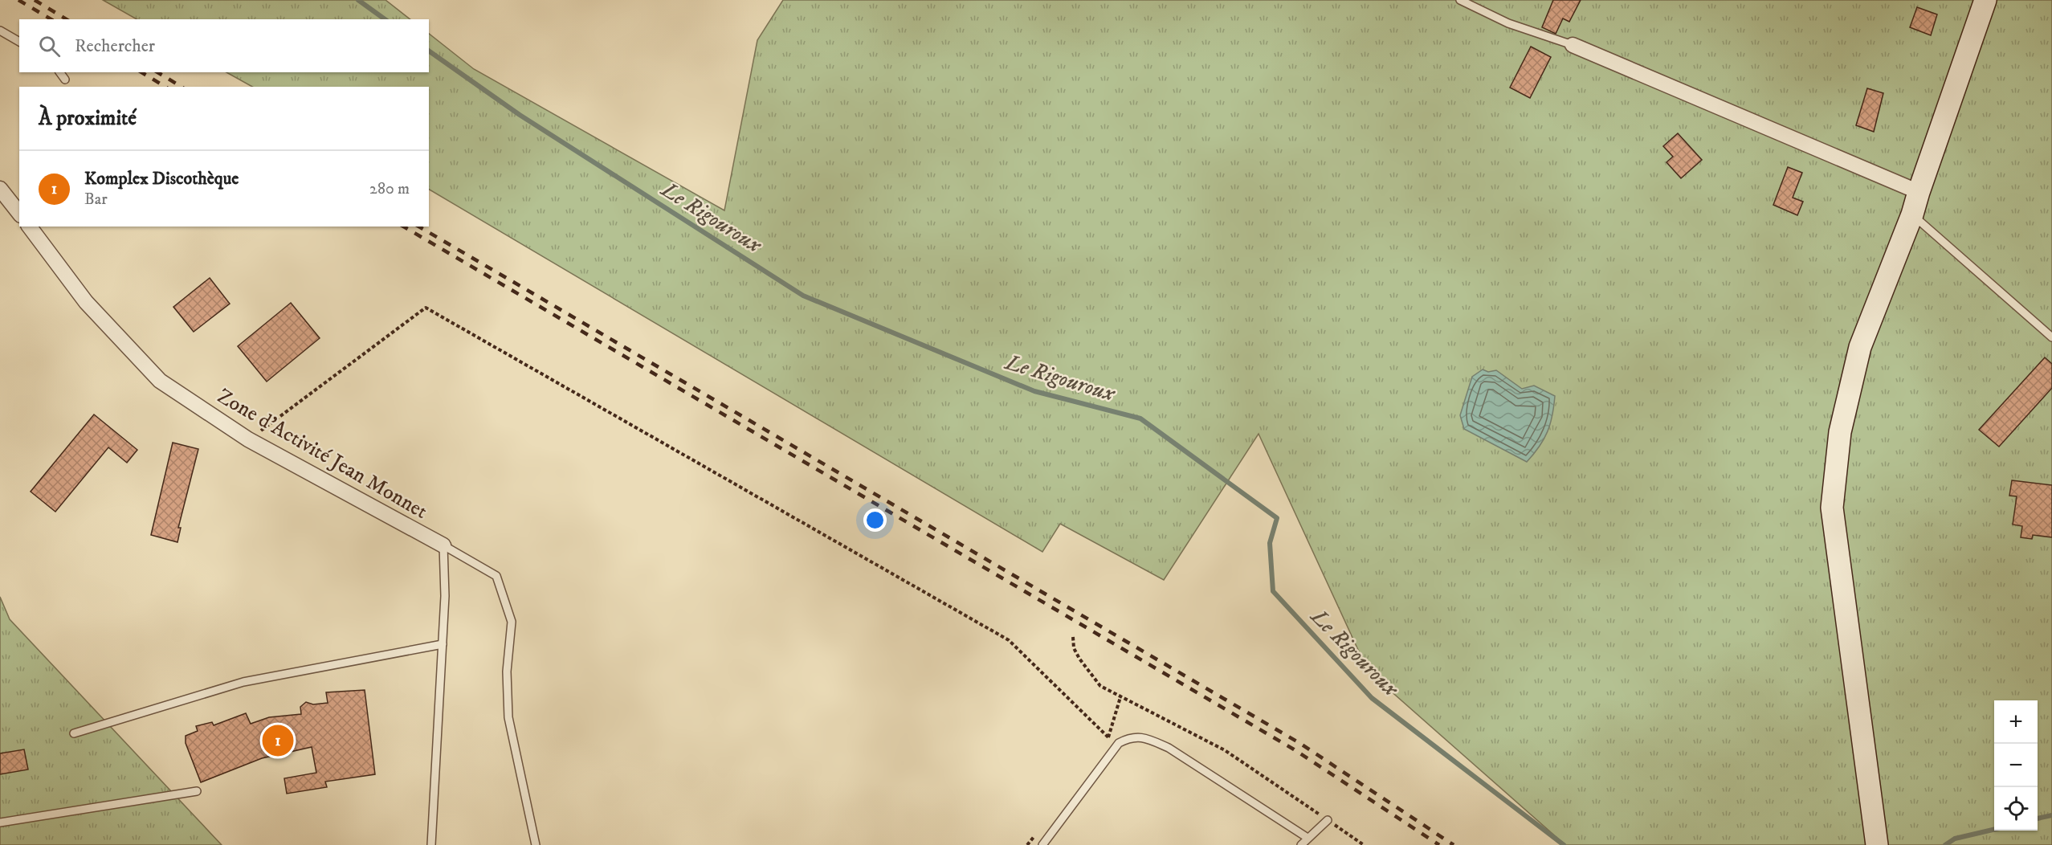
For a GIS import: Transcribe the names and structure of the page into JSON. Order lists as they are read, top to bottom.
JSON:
{
  "streets": {
    "street": ["Zone d'Activité Jean Monnet"]
  },
  "water": ["Le Rigouroux"],
  "page": {
    "search": "Rechercher",
    "heading": "À proximité",
    "list": [
      {
        "mark": "1",
        "name": "Komplex Discothèque",
        "note": "Bar",
        "value": "280 m"
      }
    ],
    "map_buttons": ["+", "−"],
    "pins": "1"
  }
}
